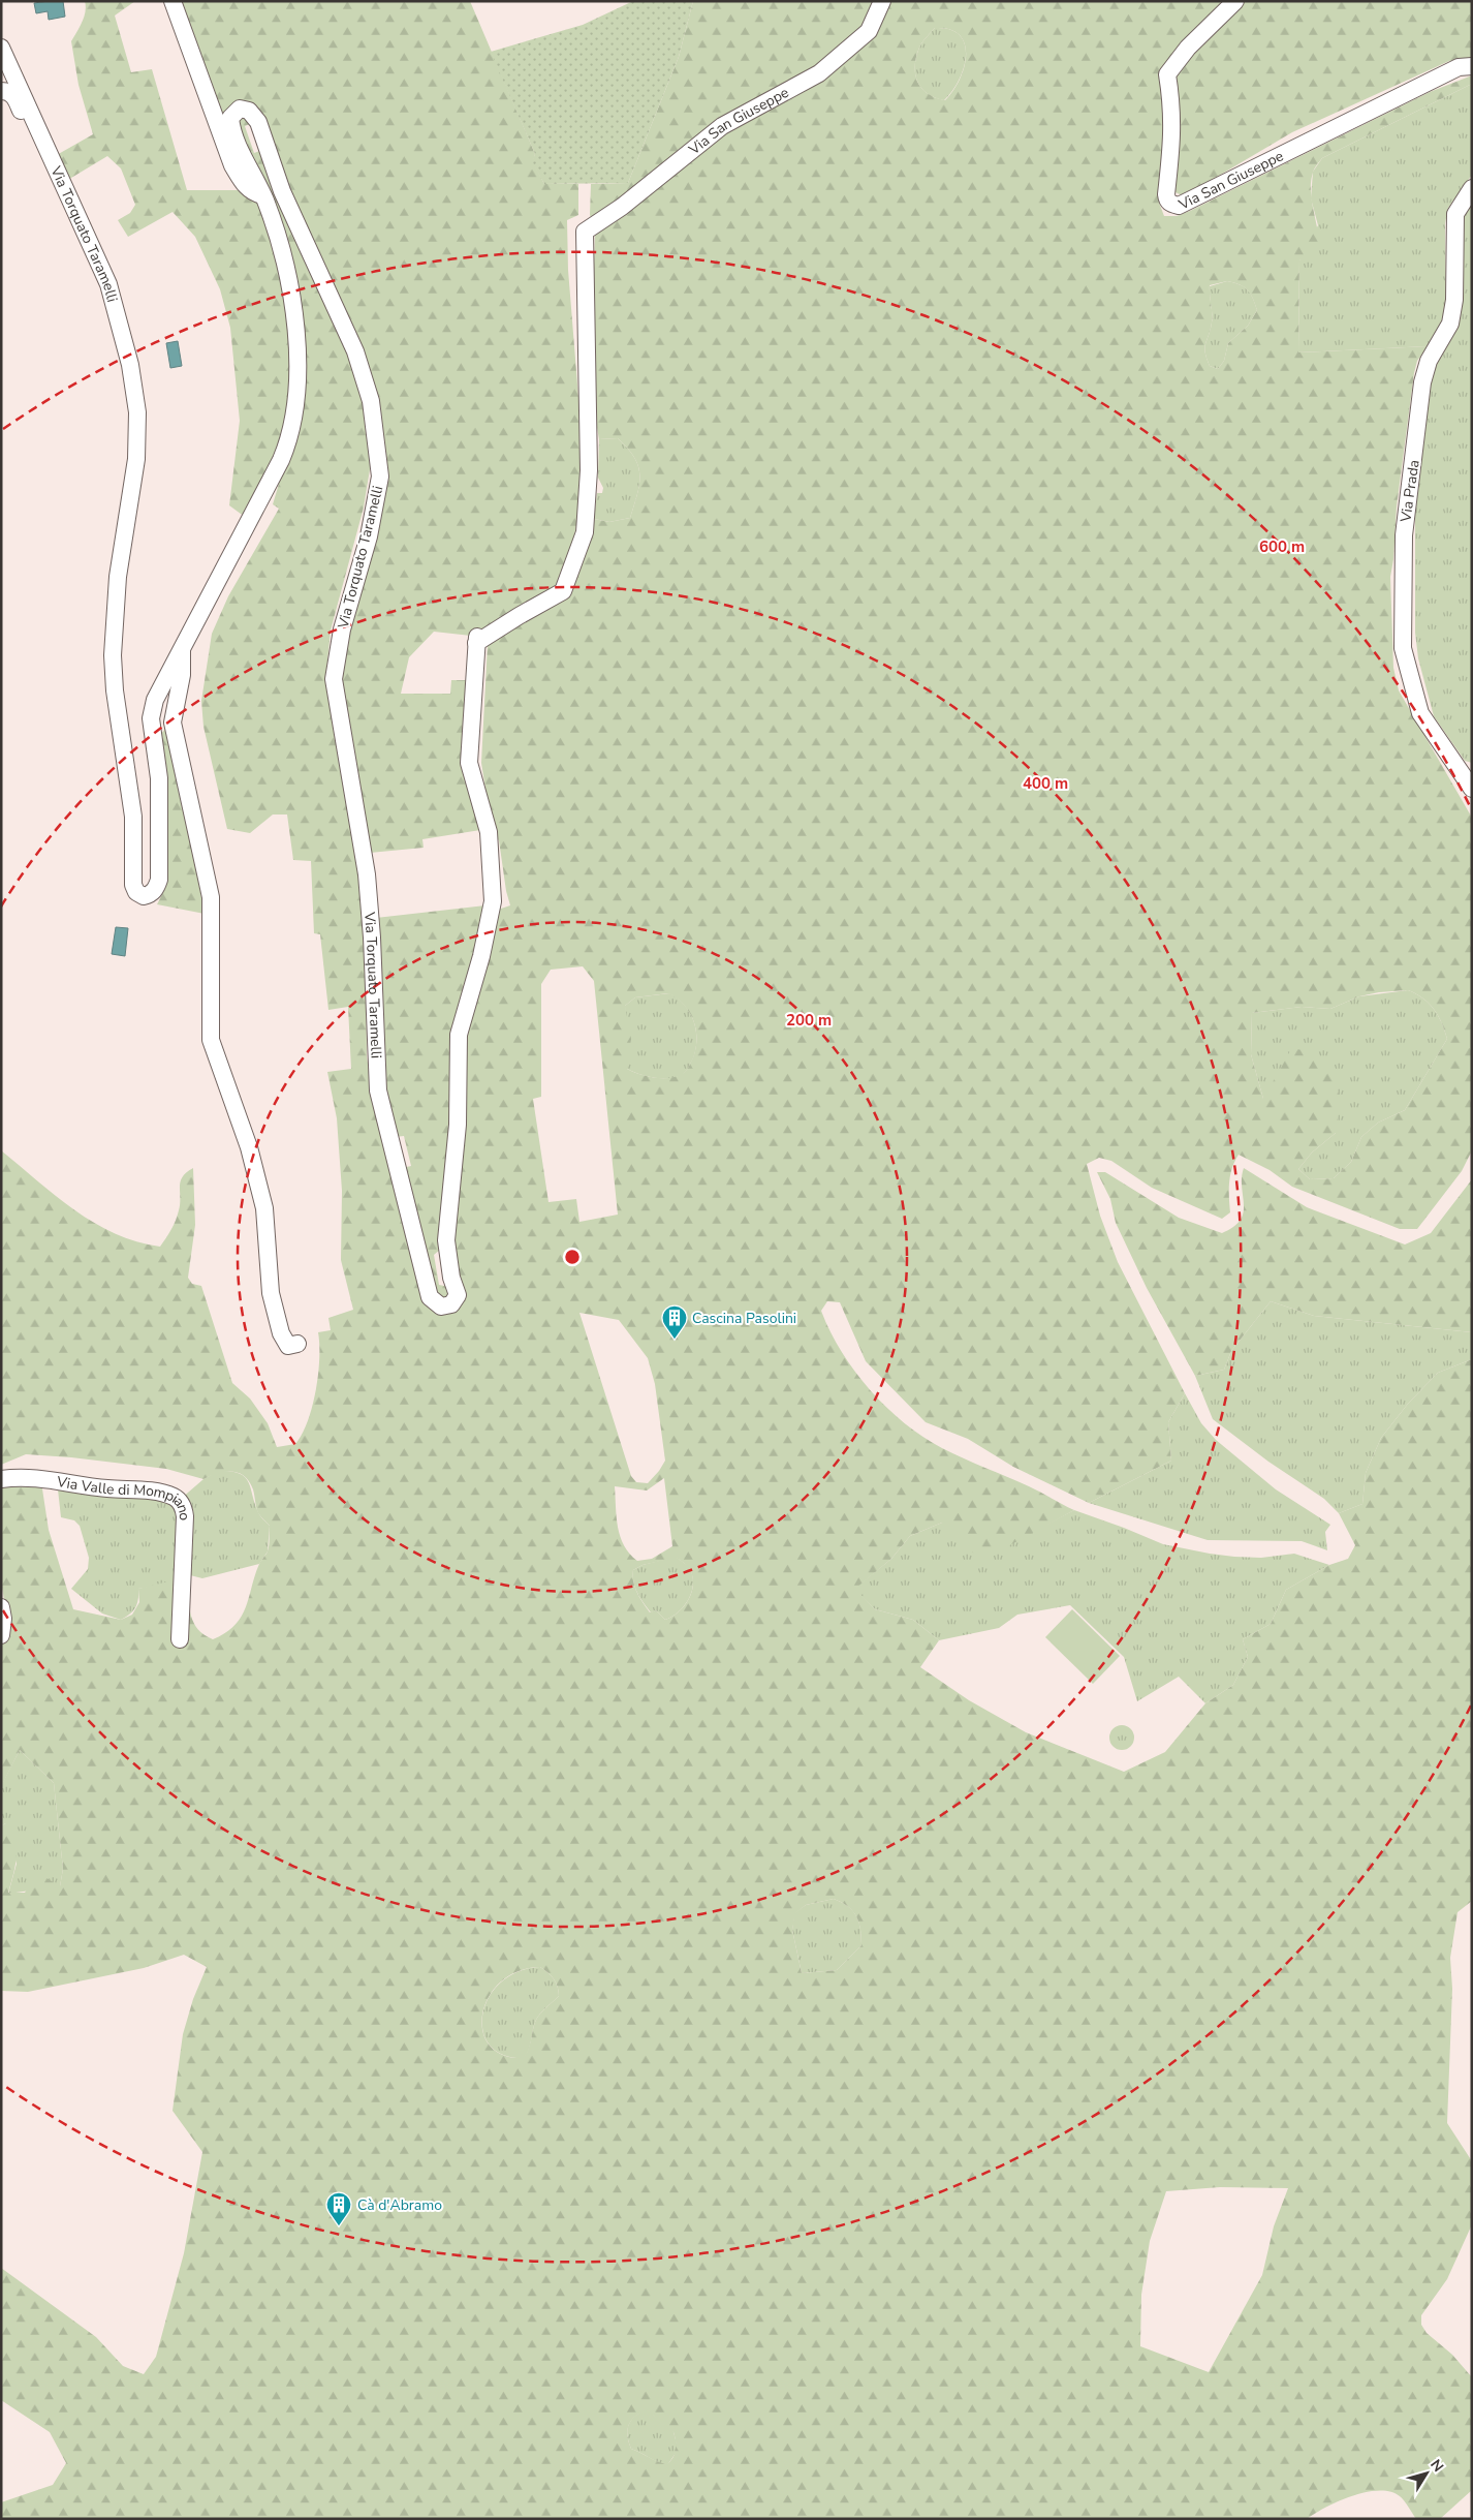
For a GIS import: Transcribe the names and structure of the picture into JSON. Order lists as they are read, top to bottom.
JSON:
{
  "streets": {
    "street": [
      "Via San Giuseppe",
      "Via Torquato Taramelli",
      "Via Prada",
      "Via Valle di Mompiano"
    ]
  },
  "crossings": [
    ["Via San Giuseppe", "Via Torquato Taramelli"]
  ],
  "places": {
    "building": ["Cascina Pasolini", "Cà d'Abramo"]
  },
  "north": "top right",
  "rings": ["600 m", "400 m", "200 m"]
}
